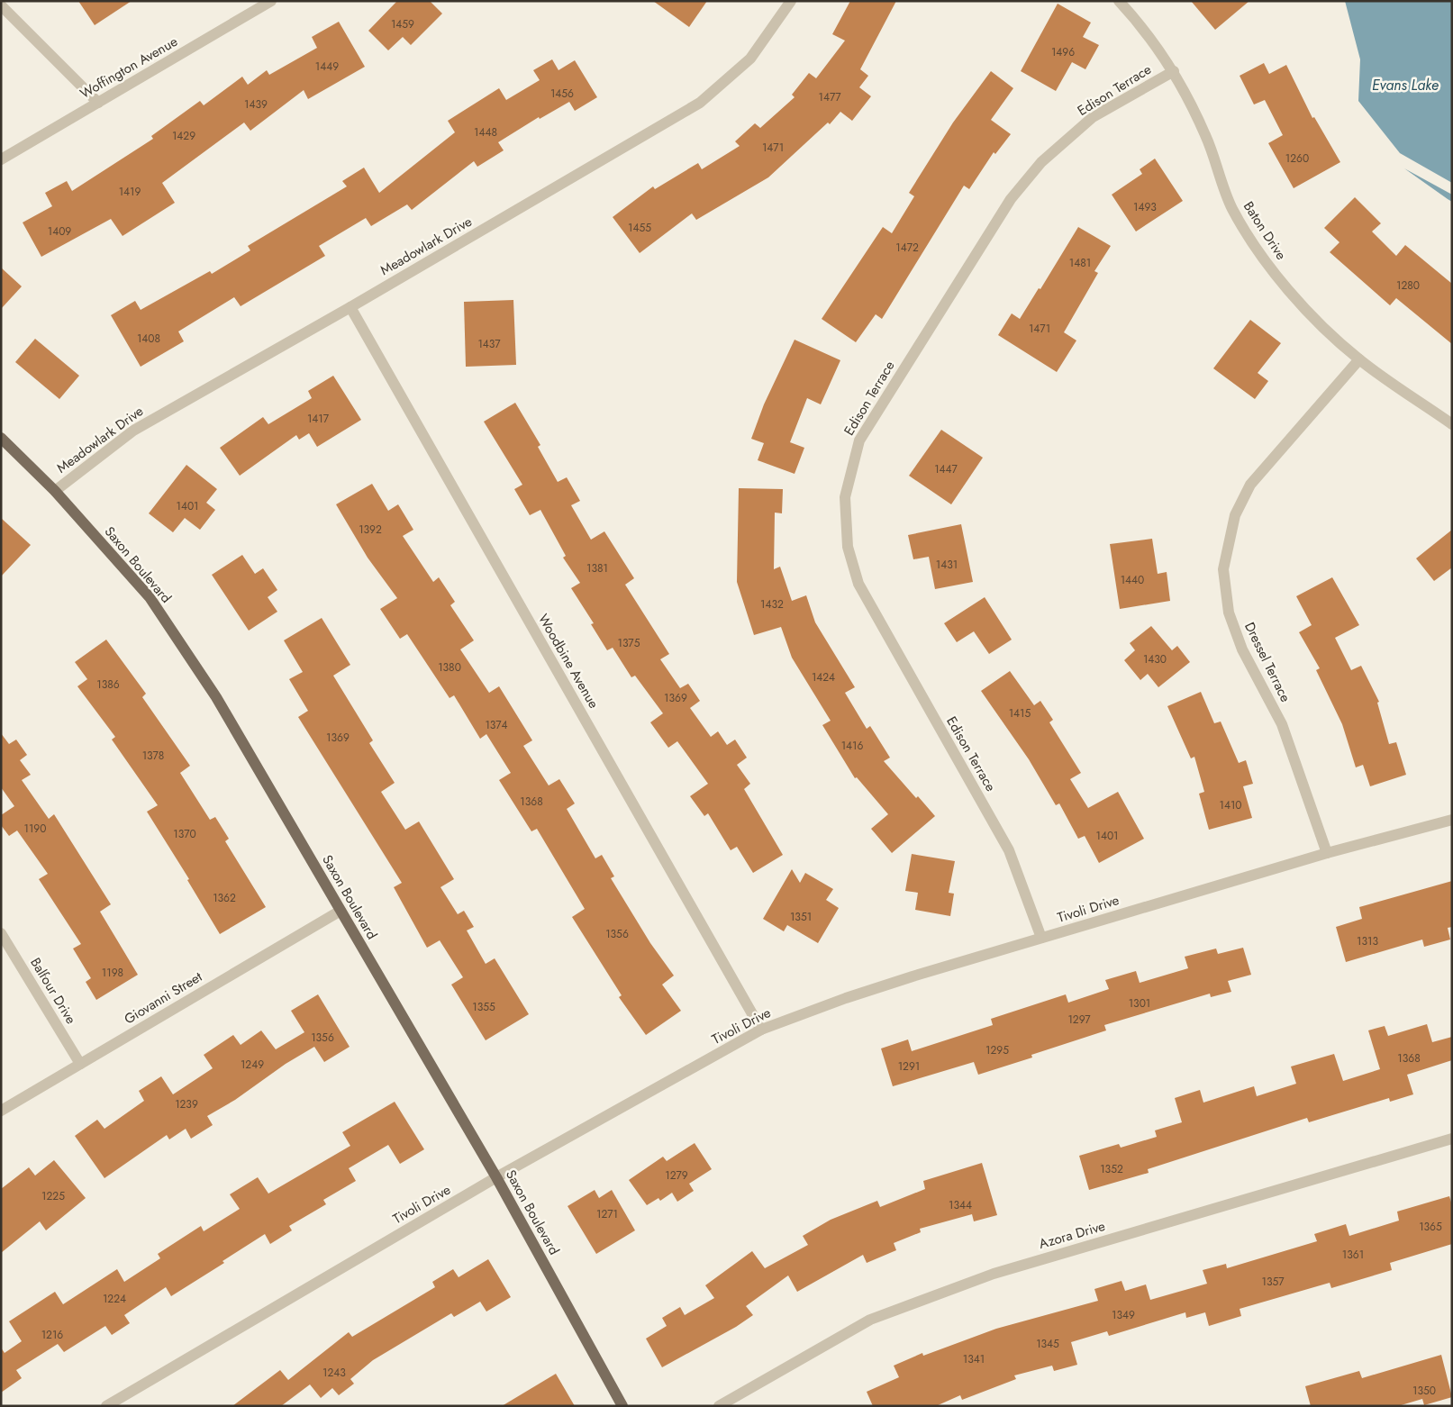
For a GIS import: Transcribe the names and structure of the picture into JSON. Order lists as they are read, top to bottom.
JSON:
{
  "streets": {
    "main road": ["Saxon Boulevard"],
    "street": [
      "Woffington Avenue",
      "Edison Terrace",
      "Baton Drive",
      "Meadowlark Drive",
      "Woodbine Avenue",
      "Dressel Terrace",
      "Tivoli Drive",
      "Balfour Drive",
      "Giovanni Street",
      "Azora Drive"
    ]
  },
  "crossings": [
    ["Edison Terrace", "Baton Drive"],
    ["Edison Terrace", "Tivoli Drive"],
    ["Baton Drive", "Dressel Terrace"],
    ["Meadowlark Drive", "Saxon Boulevard"],
    ["Meadowlark Drive", "Woodbine Avenue"],
    ["Saxon Boulevard", "Tivoli Drive"],
    ["Saxon Boulevard", "Giovanni Street"],
    ["Woodbine Avenue", "Tivoli Drive"],
    ["Dressel Terrace", "Tivoli Drive"],
    ["Balfour Drive", "Giovanni Street"]
  ],
  "water": ["Evans Lake"],
  "house_numbers": [
    "1459",
    "1496",
    "1449",
    "1456",
    "1477",
    "1439",
    "1448",
    "1429",
    "1471",
    "1260",
    "1419",
    "1493",
    "1455",
    "1409",
    "1472",
    "1481",
    "1280",
    "1471",
    "1408",
    "1437",
    "1417",
    "1447",
    "1401",
    "1392",
    "1431",
    "1381",
    "1440",
    "1432",
    "1375",
    "1430",
    "1380",
    "1424",
    "1386",
    "1369",
    "1415",
    "1374",
    "1369",
    "1416",
    "1378",
    "1368",
    "1410",
    "1190",
    "1370",
    "1401",
    "1362",
    "1351",
    "1356",
    "1313",
    "1198",
    "1301",
    "1355",
    "1297",
    "1356",
    "1295",
    "1368",
    "1249",
    "1291",
    "1239",
    "1352",
    "1279",
    "1225",
    "1344",
    "1271",
    "1365",
    "1361",
    "1357",
    "1224",
    "1349",
    "1216",
    "1345",
    "1341",
    "1243",
    "1350"
  ]
}
